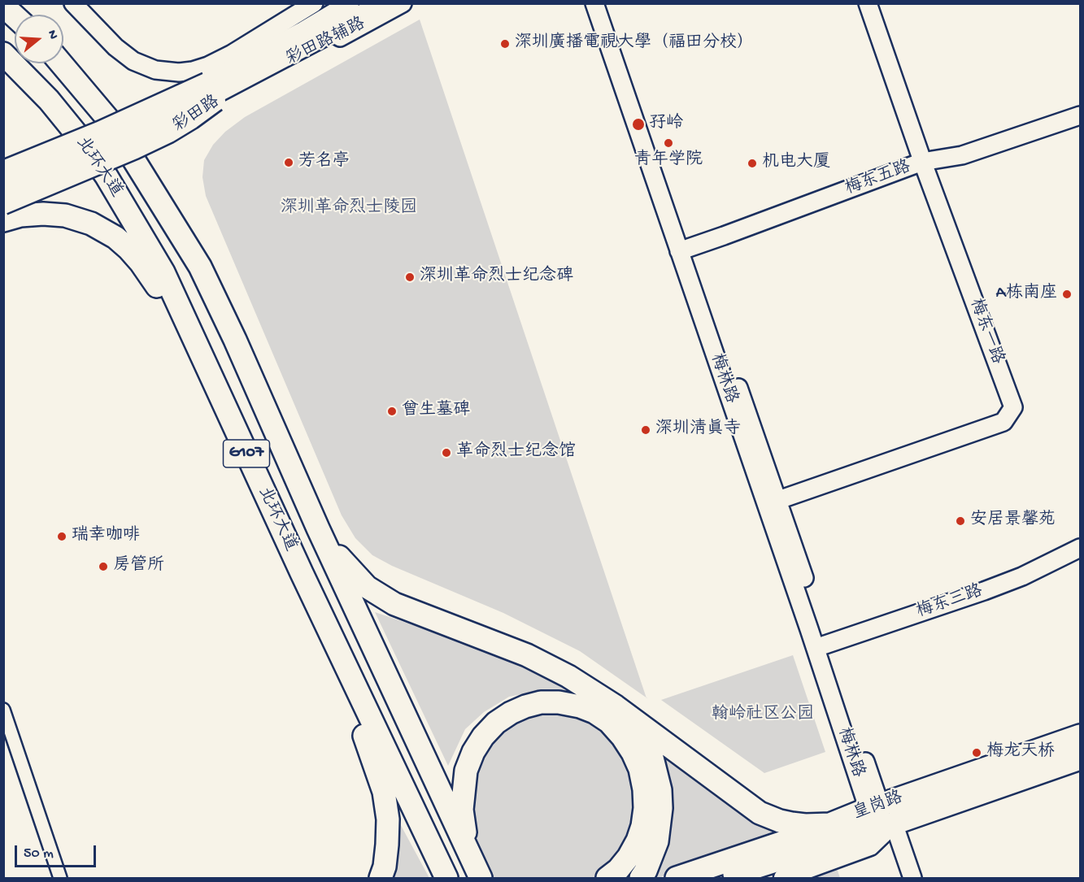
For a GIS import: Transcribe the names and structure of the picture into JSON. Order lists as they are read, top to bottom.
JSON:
{
  "streets": {
    "highway": ["北环大道", "G107", "皇岗路"],
    "main road": ["彩田路"],
    "street": [
      "彩田路辅路",
      "梅东五路",
      "梅东一路",
      "梅林路",
      "梅东三路"
    ]
  },
  "crossings": [
    ["彩田路辅路", "彩田路"],
    ["梅东五路", "梅东一路"],
    ["梅东五路", "梅林路"],
    ["梅东一路", "梅林路"],
    ["梅林路", "梅东三路"],
    ["梅林路", "皇岗路"]
  ],
  "parks": ["深圳革命烈士陵园", "翰岭社区公园"],
  "places": [
    "深圳廣播電視大學（福田分校）",
    "孖岭",
    "青年学院",
    "芳名亭",
    "机电大厦",
    "深圳革命烈士纪念碑",
    "A栋南座",
    "曾生墓碑",
    "深圳清真寺",
    "革命烈士纪念馆",
    "安居景馨苑",
    "瑞幸咖啡",
    "房管所",
    "梅龙天桥"
  ],
  "scale_bar": "50 m",
  "north": "right"
}
